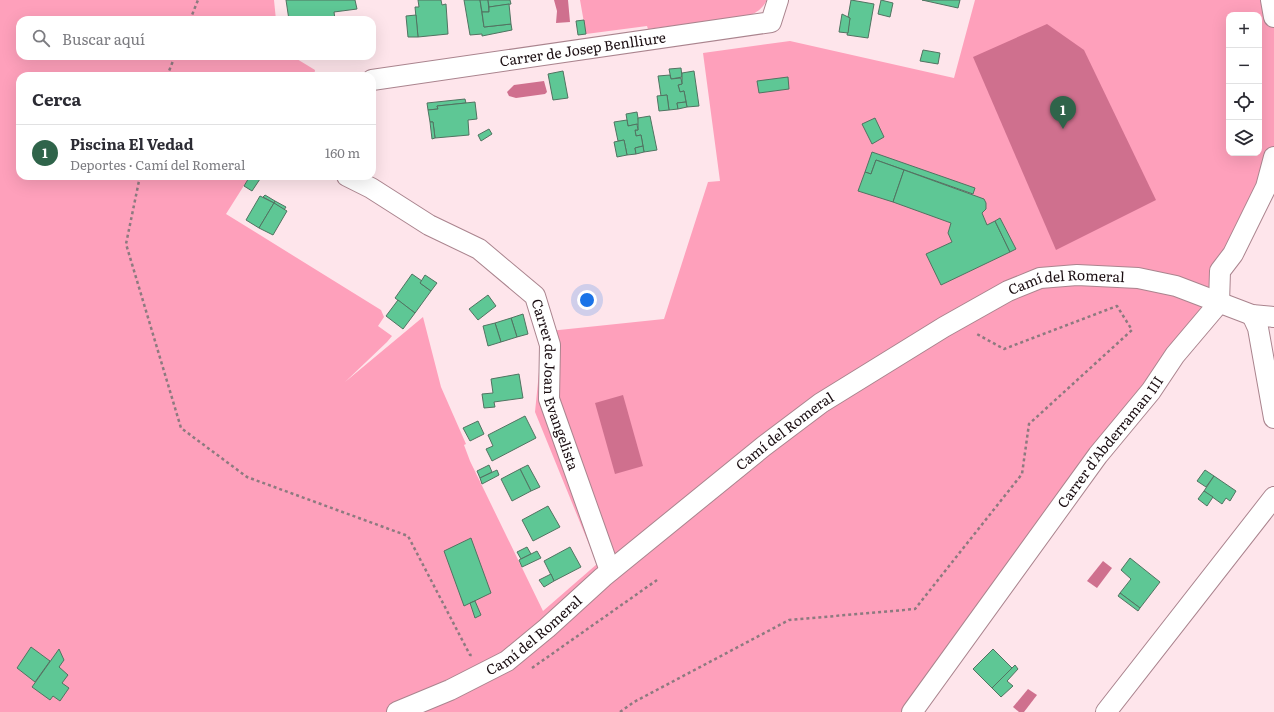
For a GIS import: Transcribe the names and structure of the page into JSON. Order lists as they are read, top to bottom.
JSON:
{
  "streets": {
    "street": [
      "Carrer de Josep Benlliure",
      "Camí del Romeral",
      "Carrer de Joan Evangelista",
      "Carrer d'Abderraman III"
    ]
  },
  "crossings": [
    ["Camí del Romeral", "Carrer de Joan Evangelista"],
    ["Camí del Romeral", "Carrer d'Abderraman III"]
  ],
  "page": {
    "map_buttons": ["+", "−"],
    "search": "Buscar aquí",
    "heading": "Cerca",
    "pins": "1",
    "list": [
      {
        "mark": "1",
        "name": "Piscina El Vedad",
        "note": "Deportes · Camí del Romeral",
        "value": "160 m"
      }
    ]
  }
}
